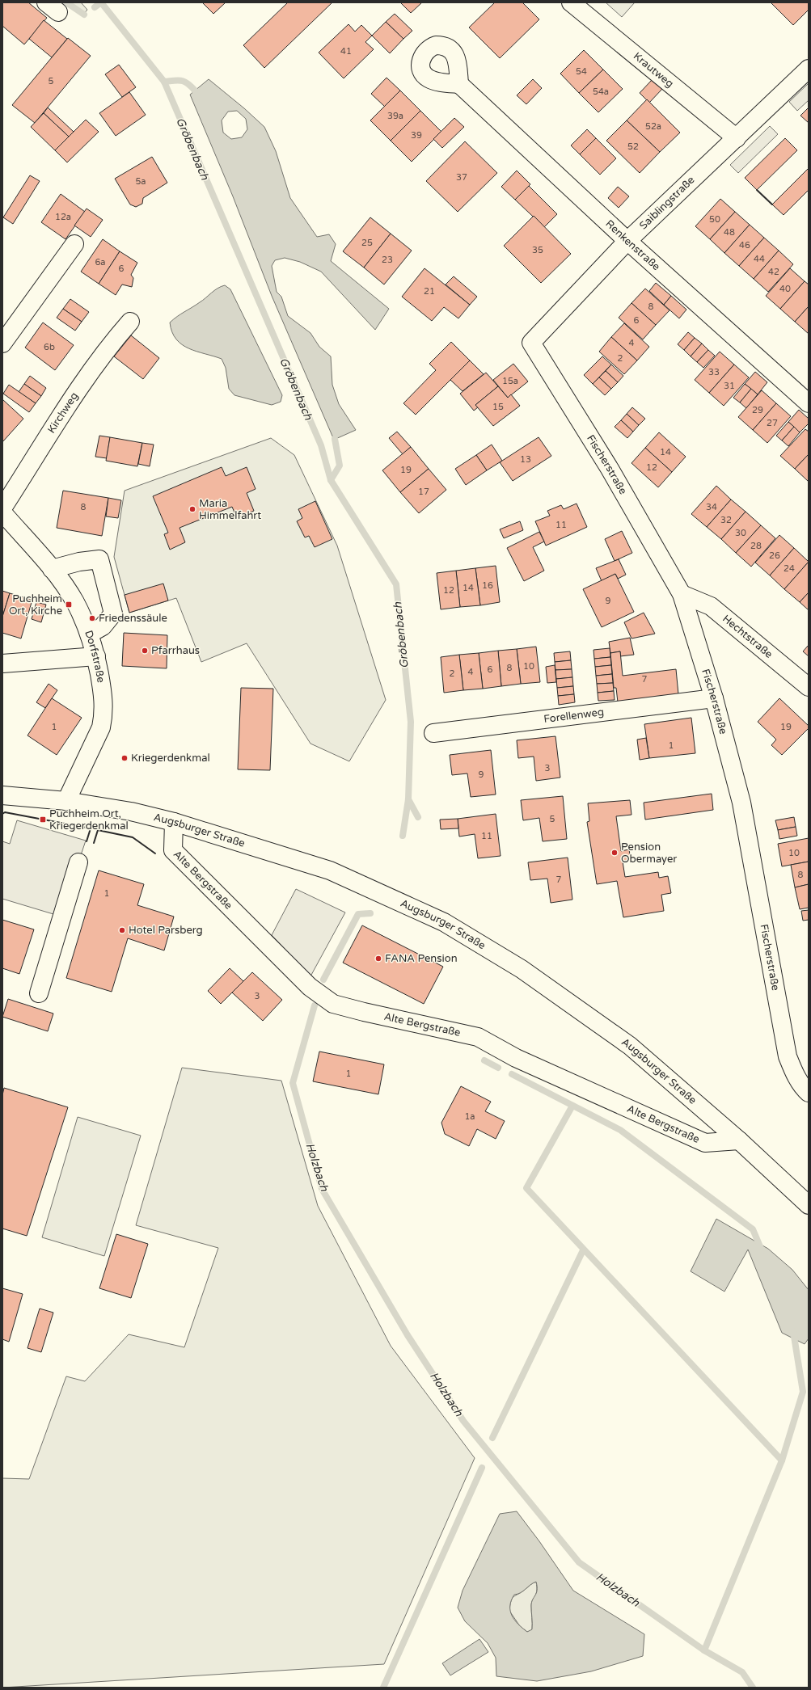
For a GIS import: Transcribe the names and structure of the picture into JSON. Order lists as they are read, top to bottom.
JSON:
{
  "streets": {
    "street": [
      "Krautweg",
      "Saiblingstraße",
      "Renkenstraße",
      "Kirchweg",
      "Fischerstraße",
      "Hechtstraße",
      "Dorfstraße",
      "Forellenweg",
      "Augsburger Straße",
      "Alte Bergstraße"
    ]
  },
  "crossings": [
    ["Krautweg", "Saiblingstraße"],
    ["Saiblingstraße", "Renkenstraße"],
    ["Saiblingstraße", "Fischerstraße"],
    ["Fischerstraße", "Hechtstraße"],
    ["Fischerstraße", "Forellenweg"],
    ["Dorfstraße", "Augsburger Straße"],
    ["Augsburger Straße", "Alte Bergstraße"]
  ],
  "water": ["Gröbenbach", "Holzbach"],
  "places": {
    "other": [
      "Maria Himmelfahrt",
      "Friedenssäule",
      "Pfarrhaus",
      "Kriegerdenkmal",
      "Pension Obermayer",
      "Hotel Parsberg",
      "FANA Pension"
    ],
    "transit": ["Puchheim Ort, Kirche", "Puchheim Ort, Kriegerdenkmal"]
  },
  "house_numbers": [
    "41",
    "54",
    "5",
    "54a",
    "39a",
    "52a",
    "39",
    "52",
    "37",
    "5a",
    "12a",
    "50",
    "48",
    "25",
    "46",
    "35",
    "44",
    "23",
    "6a",
    "6",
    "42",
    "40",
    "21",
    "8",
    "6",
    "4",
    "6b",
    "2",
    "33",
    "15a",
    "31",
    "15",
    "29",
    "27",
    "14",
    "13",
    "12",
    "19",
    "17",
    "8",
    "34",
    "32",
    "11",
    "30",
    "28",
    "26",
    "24",
    "16",
    "14",
    "12",
    "9",
    "10",
    "8",
    "6",
    "4",
    "2",
    "7",
    "1",
    "19",
    "1",
    "3",
    "9",
    "5",
    "11",
    "10",
    "8",
    "7",
    "1",
    "3",
    "1",
    "1a"
  ]
}
